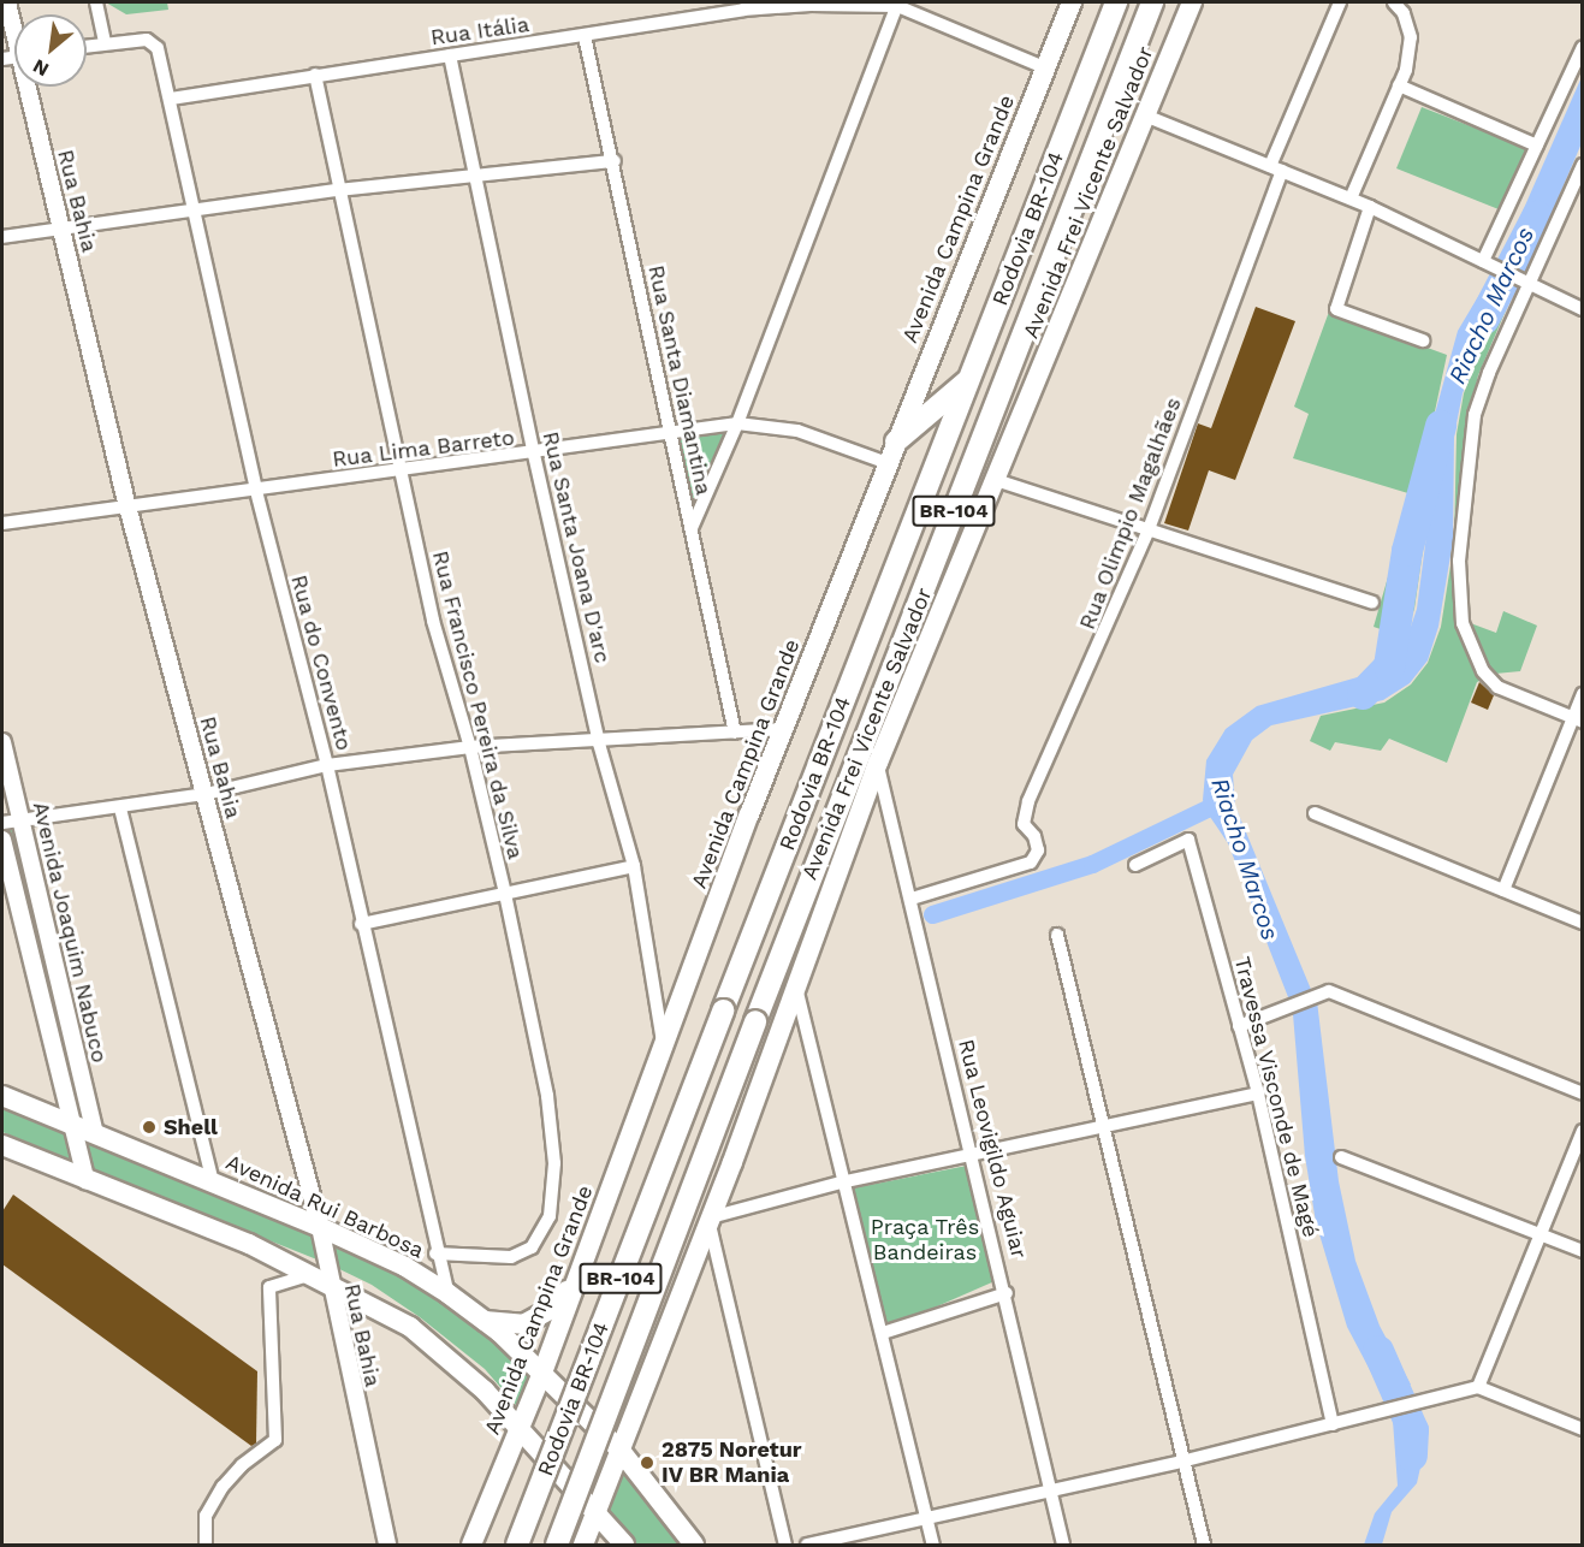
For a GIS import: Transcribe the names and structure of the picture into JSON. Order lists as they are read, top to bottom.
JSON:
{
  "streets": {
    "highway": ["Rodovia BR-104", "BR-104"],
    "main road": ["Avenida Frei Vicente Salvador", "Avenida Campina Grande", "Avenida Rui Barbosa"],
    "street": [
      "Rua Itália",
      "Rua Bahia",
      "Rua Santa Diamantina",
      "Rua Lima Barreto",
      "Rua Olimpio Magalhães",
      "Rua Santa Joana D'arc",
      "Rua do Convento",
      "Rua Francisco Pereira da Silva",
      "Avenida Joaquim Nabuco",
      "Travessa Visconde de Magé",
      "Rua Leovigildo Aguiar"
    ]
  },
  "crossings": [
    ["Rua Itália", "Avenida Campina Grande"],
    ["Rua Itália", "Rua Santa Diamantina"],
    ["Rua Itália", "Rua Santa Joana D'arc"],
    ["Rua Itália", "Rua do Convento"],
    ["Rua Itália", "Rua Francisco Pereira da Silva"],
    ["Avenida Frei Vicente Salvador", "Rua Leovigildo Aguiar"],
    ["Avenida Frei Vicente Salvador", "Avenida Rui Barbosa"],
    ["Rua Bahia", "Rua Lima Barreto"],
    ["Rua Bahia", "Avenida Rui Barbosa"],
    ["Avenida Campina Grande", "Rua Lima Barreto"],
    ["Avenida Campina Grande", "Rua Santa Joana D'arc"],
    ["Avenida Campina Grande", "Avenida Rui Barbosa"],
    ["Rua Santa Diamantina", "Rua Lima Barreto"],
    ["Rua Lima Barreto", "Rua Santa Joana D'arc"],
    ["Rua Lima Barreto", "Rua do Convento"],
    ["Rua Lima Barreto", "Rua Francisco Pereira da Silva"],
    ["Rua Olimpio Magalhães", "Rua Leovigildo Aguiar"],
    ["Rua do Convento", "Rua Francisco Pereira da Silva"],
    ["Rua do Convento", "Avenida Rui Barbosa"],
    ["Avenida Joaquim Nabuco", "Avenida Rui Barbosa"]
  ],
  "water": ["Riacho Marcos"],
  "parks": ["Praça Três Bandeiras"],
  "places": ["Shell", "2875 Noretur IV BR Mania"],
  "north": "bottom left"
}
